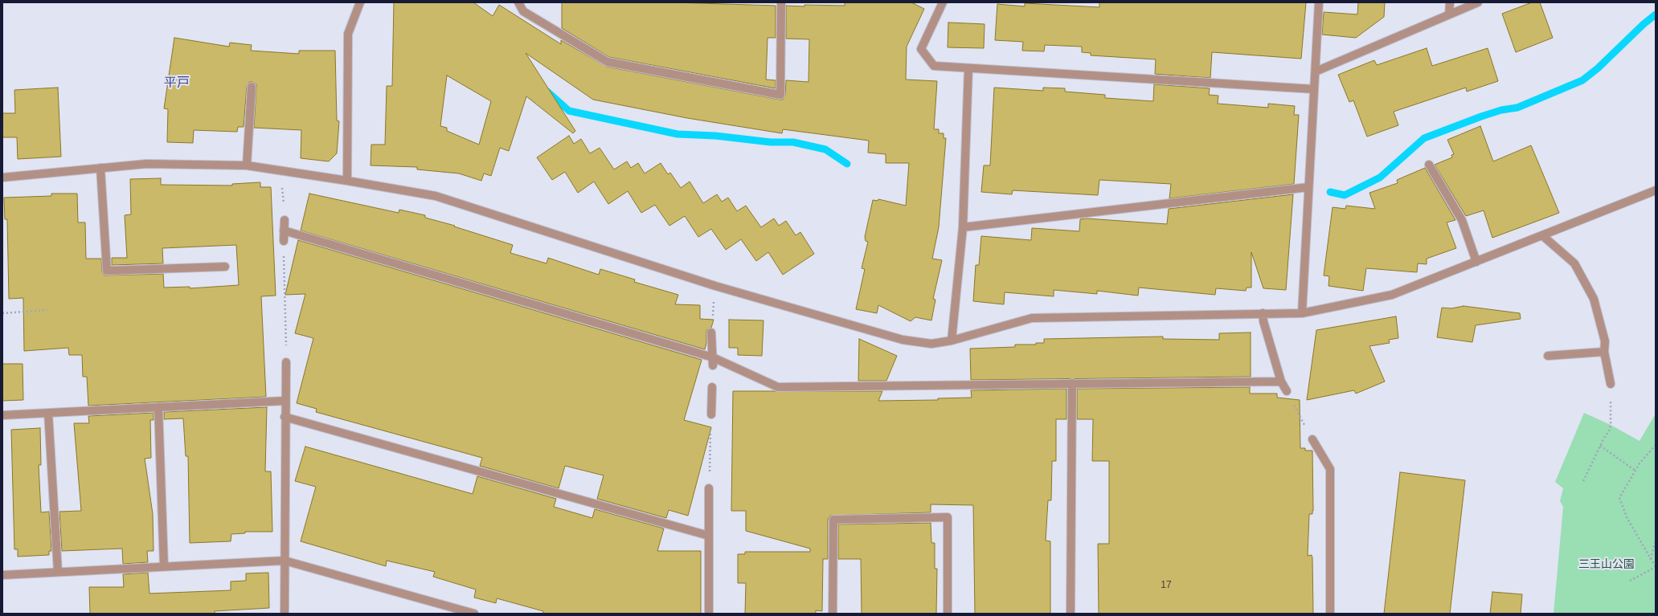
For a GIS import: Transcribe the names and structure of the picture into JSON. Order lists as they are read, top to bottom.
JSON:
{
  "districts": ["平戸"],
  "parks": ["三王山公園"],
  "house_numbers": ["17"]
}
